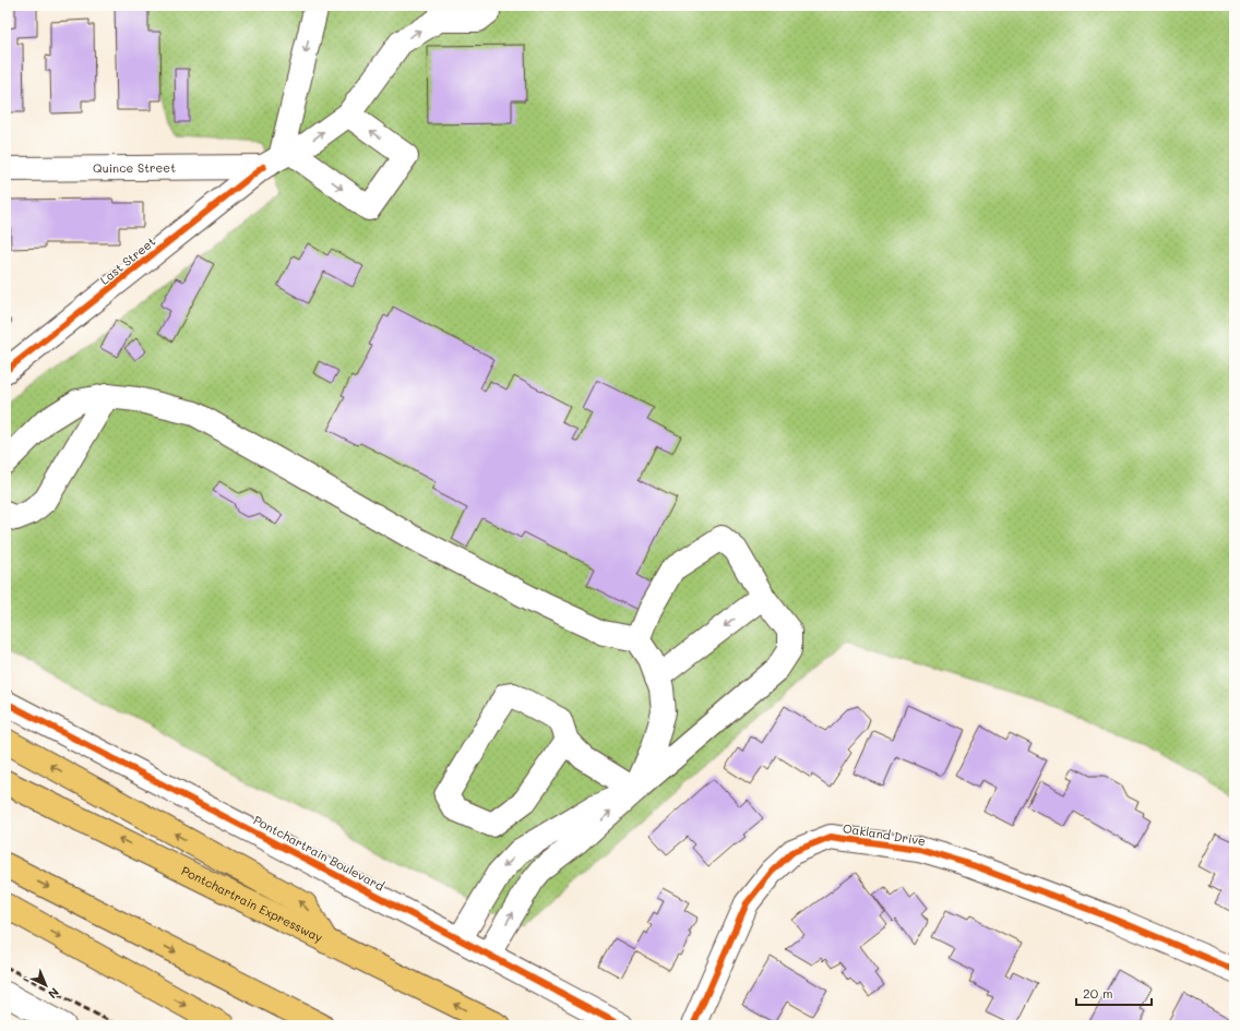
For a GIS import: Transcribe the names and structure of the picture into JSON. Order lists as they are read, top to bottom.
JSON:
{
  "streets": {
    "highway": ["Pontchartrain Expressway"],
    "street": [
      "Quince Street",
      "Last Street",
      "Oakland Drive",
      "Pontchartrain Boulevard"
    ]
  },
  "crossings": [
    ["Quince Street", "Last Street"]
  ],
  "scale_bar": "20 m",
  "north": "bottom right"
}
